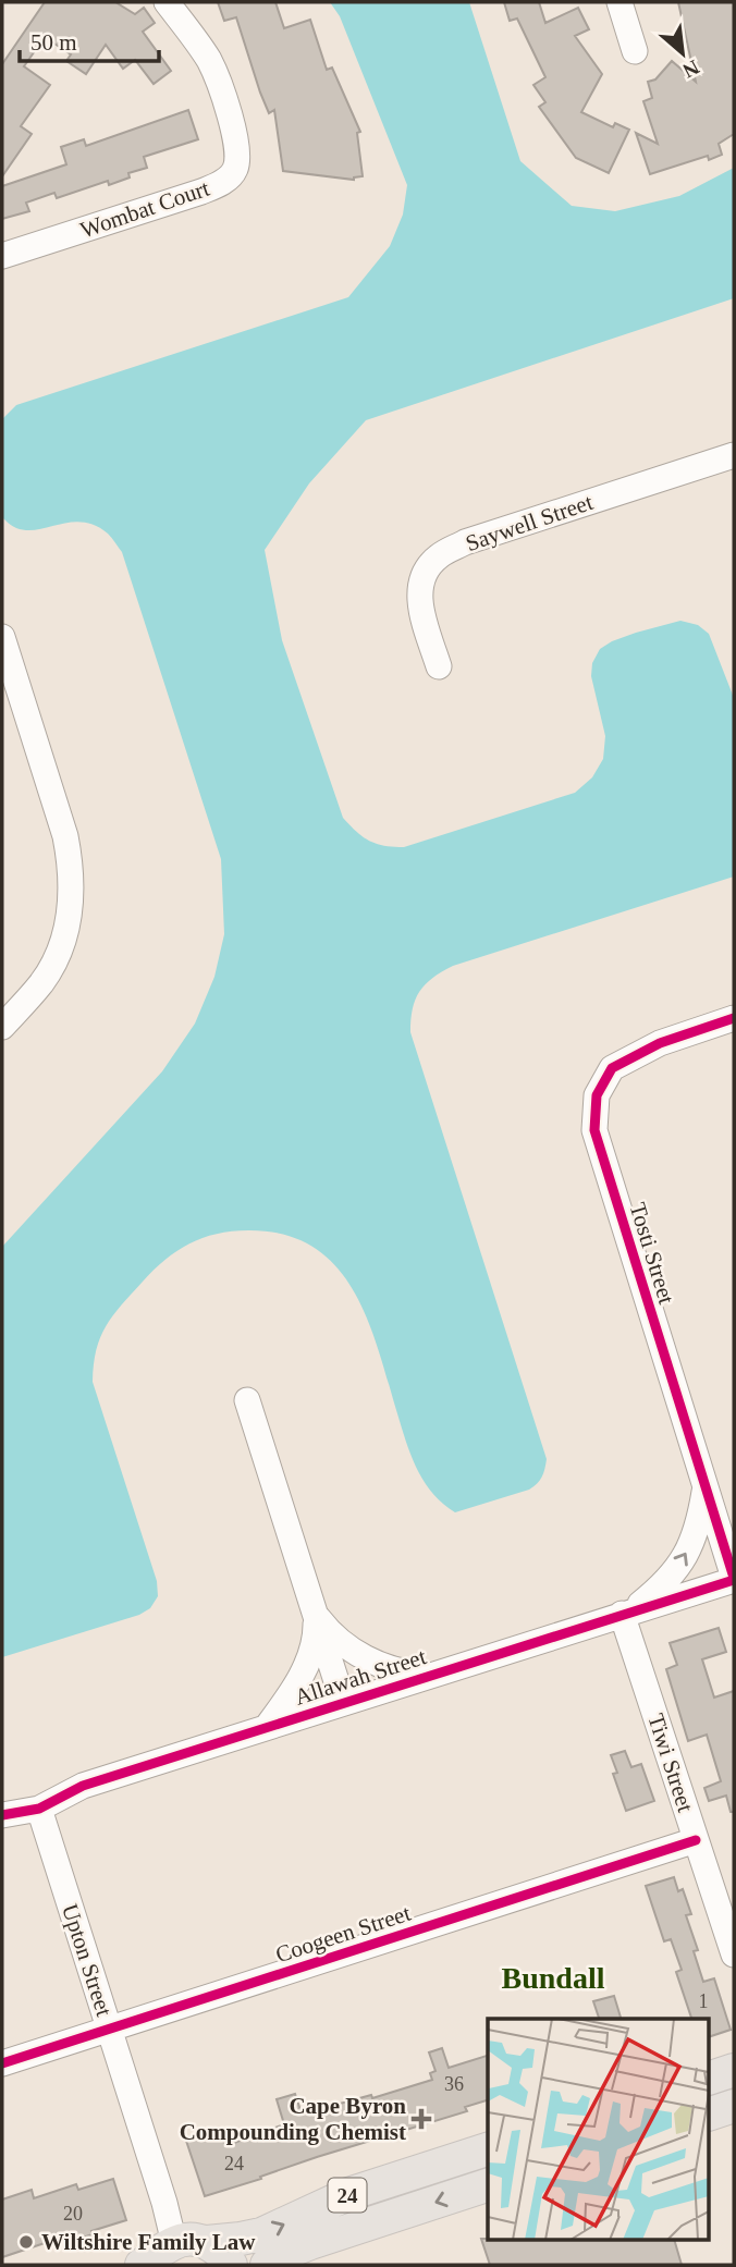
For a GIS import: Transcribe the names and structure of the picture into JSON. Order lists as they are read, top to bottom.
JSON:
{
  "streets": {
    "main road": ["24"],
    "street": [
      "Wombat Court",
      "Saywell Street",
      "Tosti Street",
      "Allawah Street",
      "Tiwi Street",
      "Coogeen Street",
      "Upton Street"
    ]
  },
  "crossings": [
    ["Tosti Street", "Allawah Street"],
    ["Allawah Street", "Tiwi Street"],
    ["Allawah Street", "Upton Street"],
    ["Tiwi Street", "Coogeen Street"],
    ["Coogeen Street", "Upton Street"],
    ["Upton Street", "24"]
  ],
  "districts": ["Bundall"],
  "places": {
    "health": ["Cape Byron Compounding Chemist"],
    "other": ["Wiltshire Family Law"]
  },
  "house_numbers": [
    "1",
    "36",
    "24",
    "20"
  ],
  "scale_bar": "50 m",
  "north": "bottom right"
}
